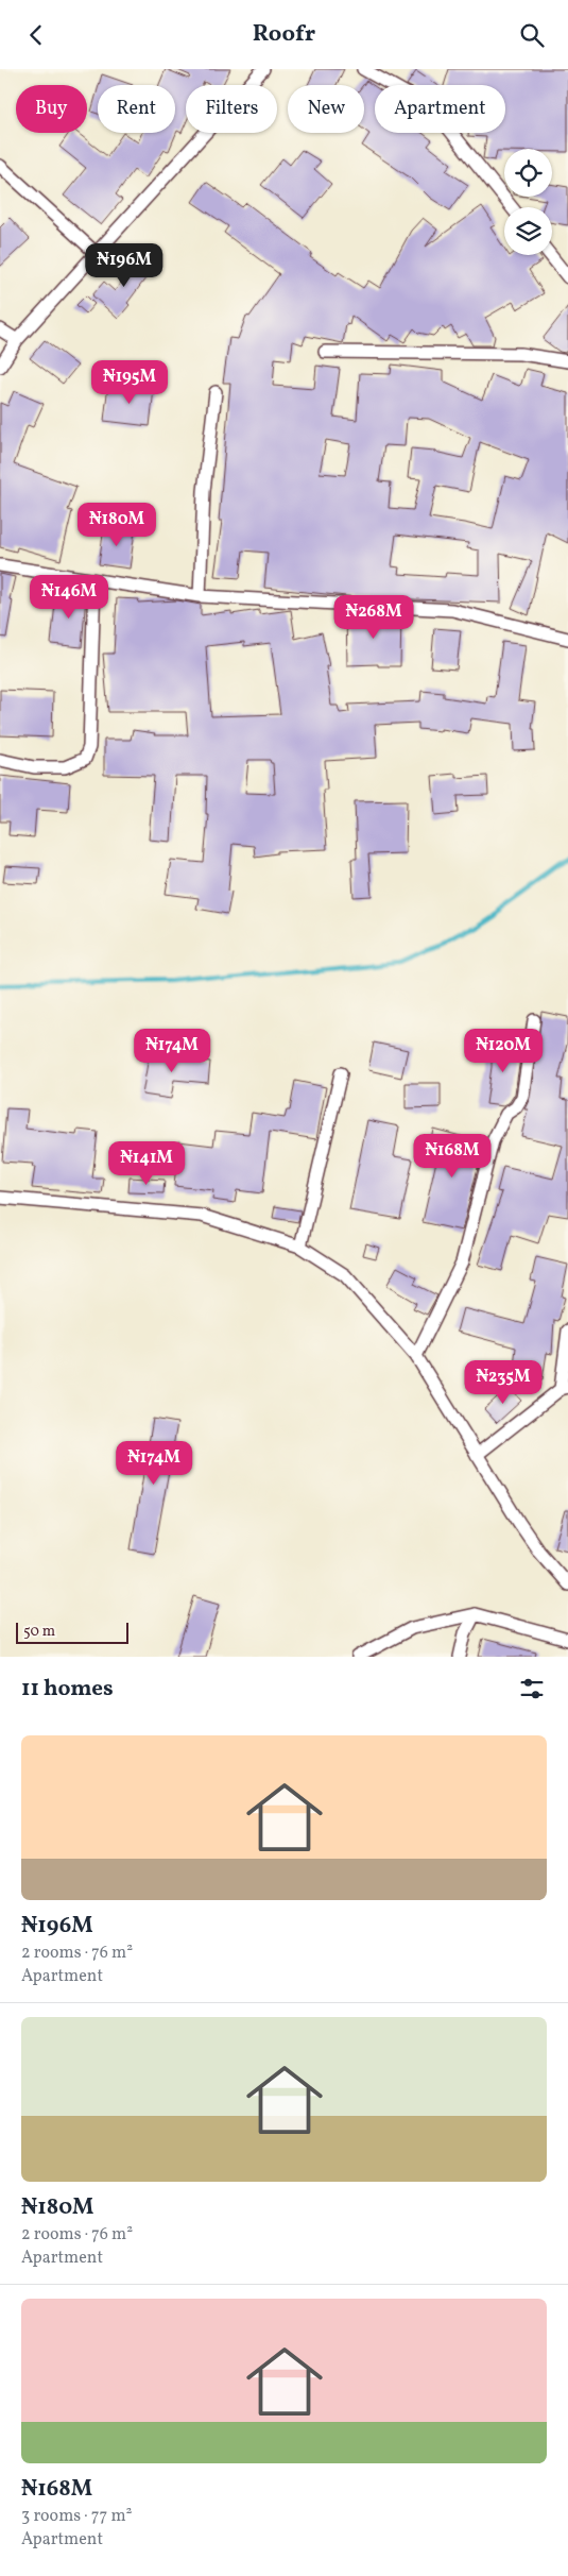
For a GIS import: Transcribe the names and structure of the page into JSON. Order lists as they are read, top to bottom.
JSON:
{
  "scale_bar": "50 m",
  "page": {
    "header": "Roofr",
    "chip": [
      "Buy",
      "Rent",
      "Filters",
      "New",
      "Apartment"
    ],
    "price": [
      "₦196M",
      "₦195M",
      "₦180M",
      "₦146M",
      "₦268M",
      "₦174M",
      "₦120M",
      "₦168M",
      "₦141M",
      "₦235M",
      "₦174M"
    ],
    "scale": "50 m",
    "heading": "11 homes",
    "list": [
      {
        "name": "₦196M",
        "note": "2 rooms · 76 m² · Apartment"
      },
      {
        "name": "₦180M",
        "note": "2 rooms · 76 m² · Apartment"
      },
      {
        "name": "₦168M",
        "note": "3 rooms · 77 m² · Apartment"
      }
    ]
  }
}
